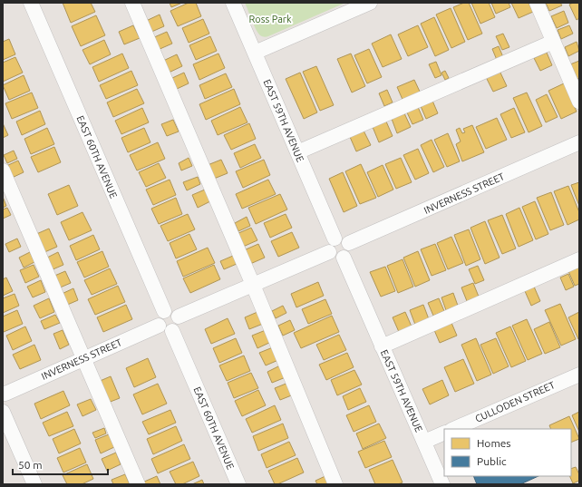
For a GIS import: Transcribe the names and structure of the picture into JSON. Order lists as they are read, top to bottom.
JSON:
{
  "streets": {
    "street": [
      "EAST 59TH AVENUE",
      "EAST 60TH AVENUE",
      "INVERNESS STREET",
      "CULLODEN STREET"
    ]
  },
  "crossings": [
    ["EAST 59TH AVENUE", "INVERNESS STREET"],
    ["EAST 60TH AVENUE", "INVERNESS STREET"]
  ],
  "parks": ["Ross Park"],
  "legend": ["Homes", "Public"],
  "scale_bar": "50 m"
}
